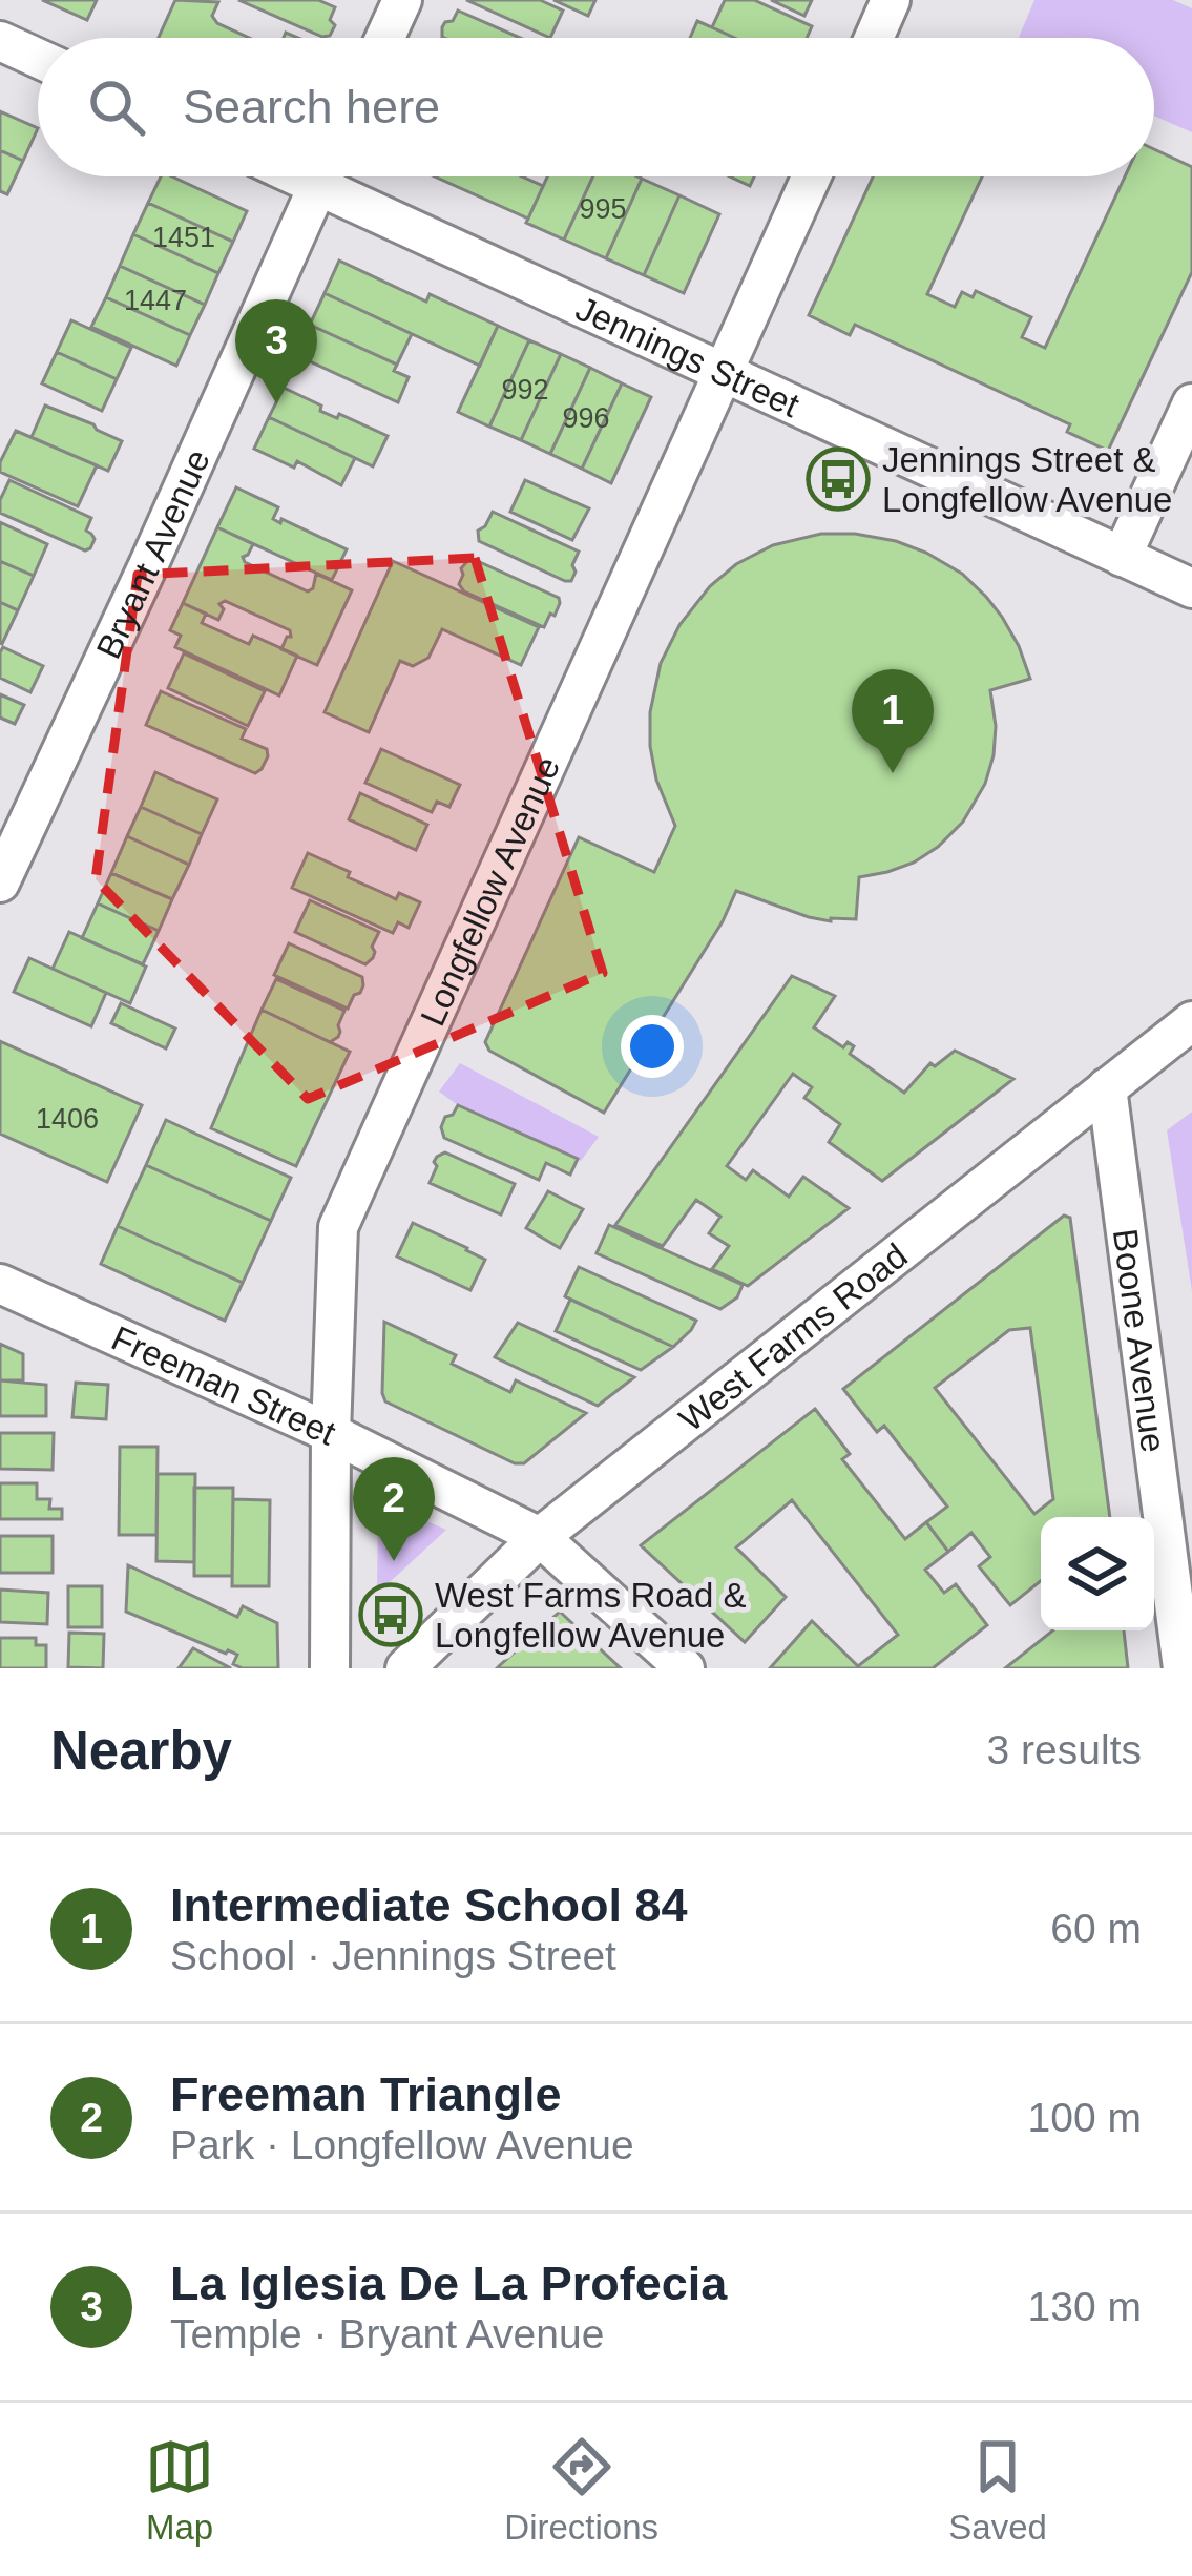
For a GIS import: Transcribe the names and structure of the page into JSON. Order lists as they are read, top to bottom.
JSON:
{
  "streets": {
    "street": [
      "Jennings Street",
      "Bryant Avenue",
      "Longfellow Avenue",
      "West Farms Road",
      "Boone Avenue",
      "Freeman Street"
    ]
  },
  "crossings": [
    ["Jennings Street", "Longfellow Avenue"],
    ["Longfellow Avenue", "Freeman Street"],
    ["West Farms Road", "Boone Avenue"],
    ["West Farms Road", "Freeman Street"]
  ],
  "places": {
    "bus stop": ["Jennings Street & Longfellow Avenue", "West Farms Road & Longfellow Avenue"]
  },
  "house_numbers": [
    "995",
    "1451",
    "1447",
    "992",
    "996",
    "1406"
  ],
  "page": {
    "search": "Search here",
    "pins": ["3", "1", "2"],
    "heading": ["Nearby", "3 results"],
    "list": [
      {
        "mark": "1",
        "name": "Intermediate School 84",
        "note": "School · Jennings Street",
        "value": "60 m"
      },
      {
        "mark": "2",
        "name": "Freeman Triangle",
        "note": "Park · Longfellow Avenue",
        "value": "100 m"
      },
      {
        "mark": "3",
        "name": "La Iglesia De La Profecia",
        "note": "Temple · Bryant Avenue",
        "value": "130 m"
      }
    ],
    "nav": ["Map", "Directions", "Saved"]
  }
}
